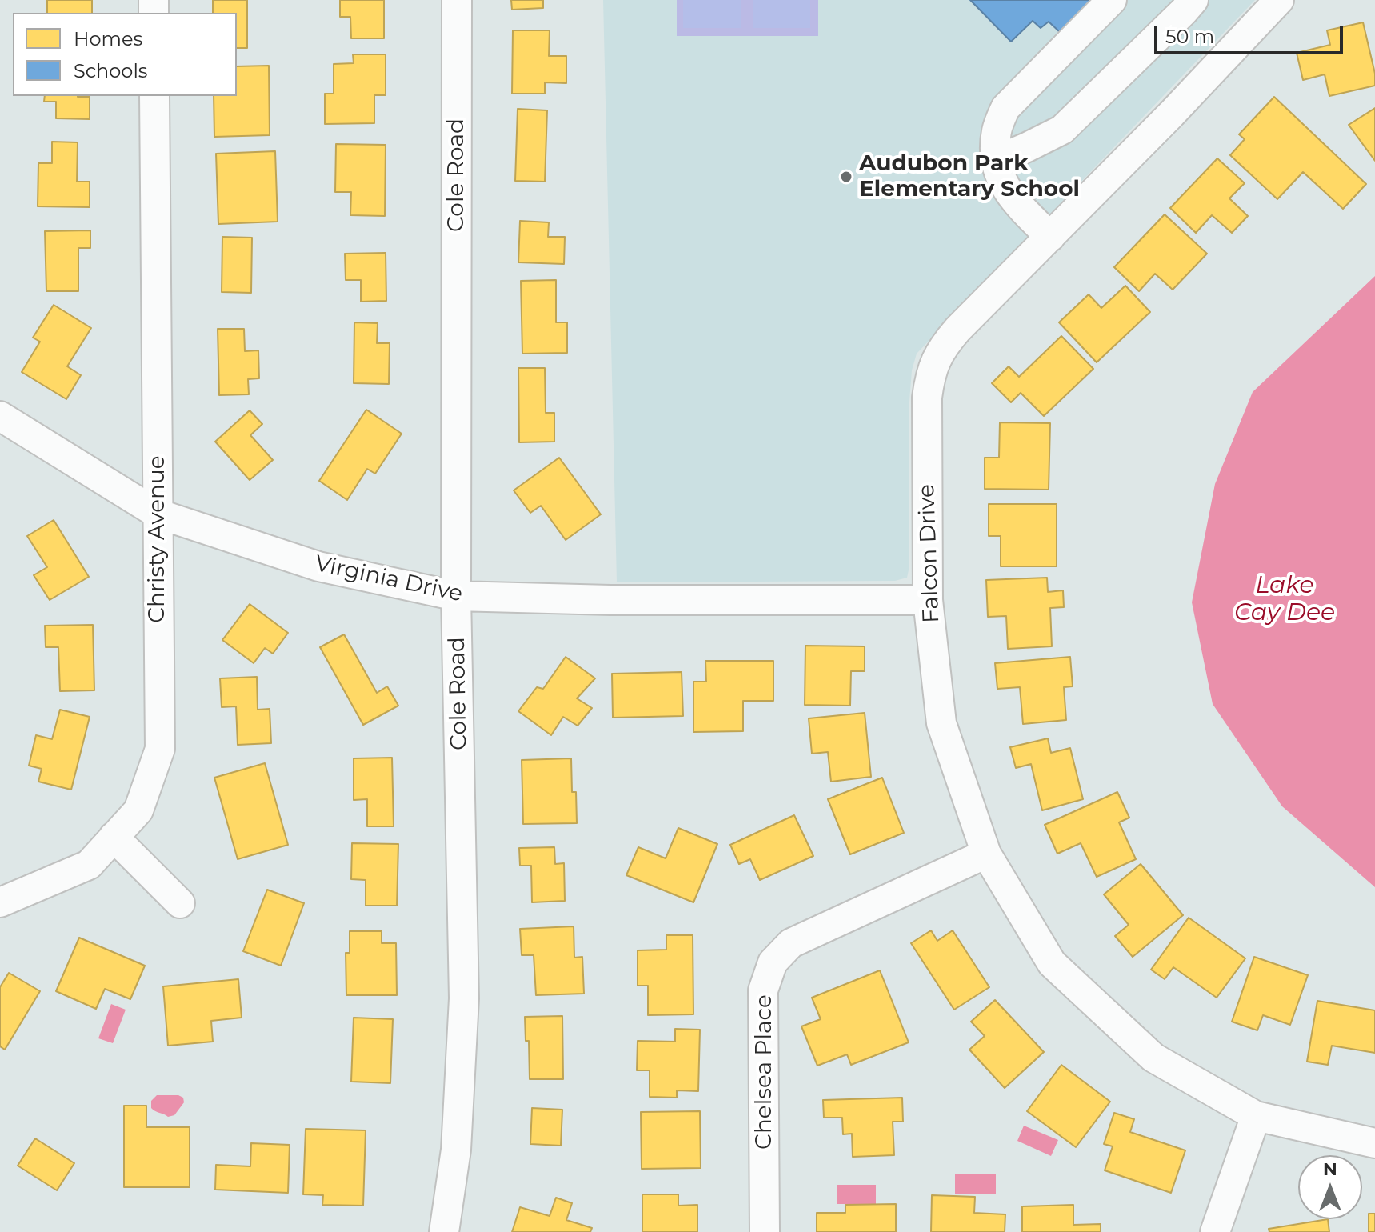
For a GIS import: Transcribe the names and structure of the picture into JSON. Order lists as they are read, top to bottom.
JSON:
{
  "streets": {
    "street": [
      "Cole Road",
      "Christy Avenue",
      "Falcon Drive",
      "Virginia Drive",
      "Chelsea Place"
    ]
  },
  "crossings": [
    ["Cole Road", "Virginia Drive"],
    ["Christy Avenue", "Virginia Drive"],
    ["Falcon Drive", "Virginia Drive"],
    ["Falcon Drive", "Chelsea Place"]
  ],
  "water": ["Lake Cay Dee"],
  "places": ["Audubon Park Elementary School"],
  "legend": ["Homes", "Schools"],
  "scale_bar": "50 m",
  "north": "top"
}
